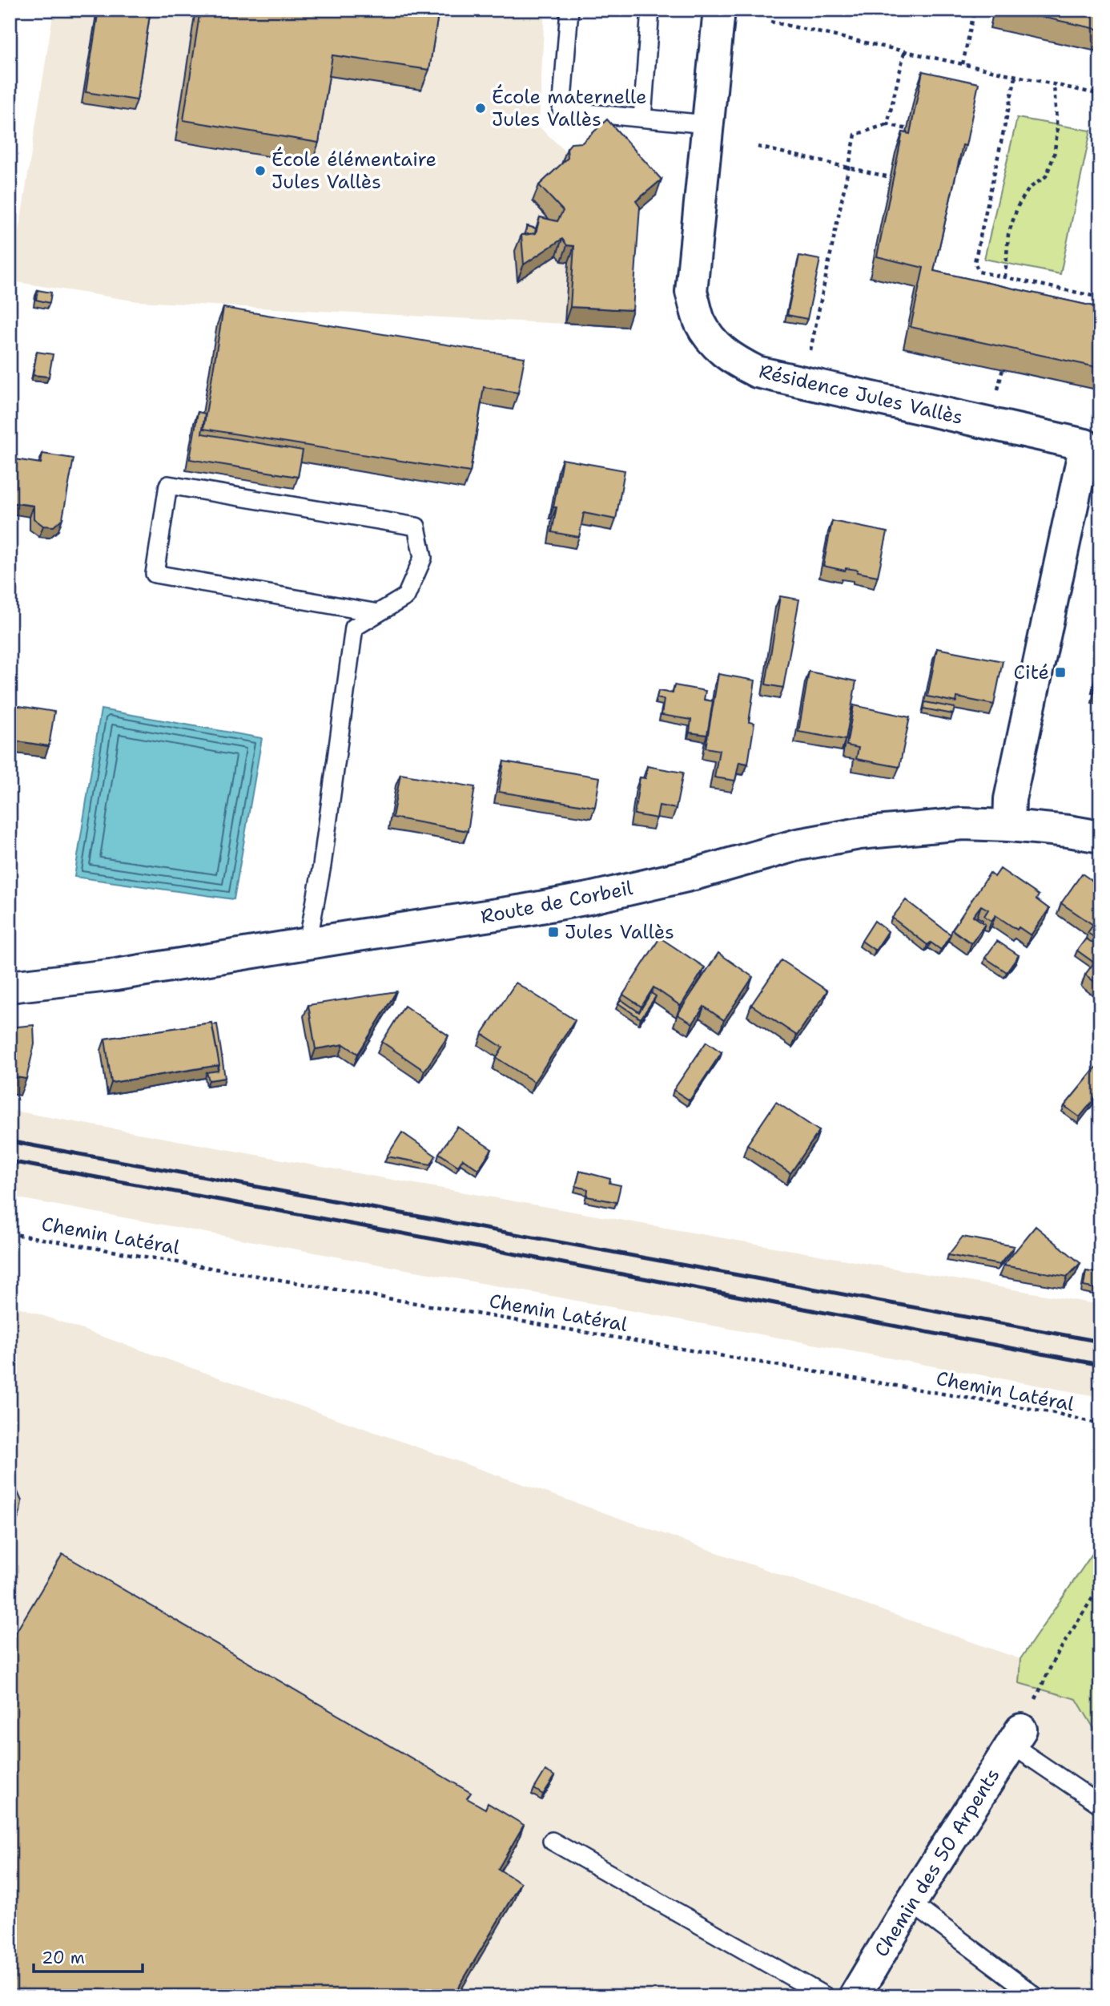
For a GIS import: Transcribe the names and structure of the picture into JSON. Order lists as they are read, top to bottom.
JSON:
{
  "streets": {
    "street": ["Résidence Jules Vallès", "Route de Corbeil", "Chemin des 50 Arpents"],
    "path": ["Chemin Latéral"]
  },
  "crossings": [
    ["Résidence Jules Vallès", "Route de Corbeil"]
  ],
  "places": {
    "other": ["École maternelle Jules Vallès", "École élémentaire Jules Vallès"],
    "transit": ["Cité", "Jules Vallès"]
  },
  "scale_bar": "20 m"
}
